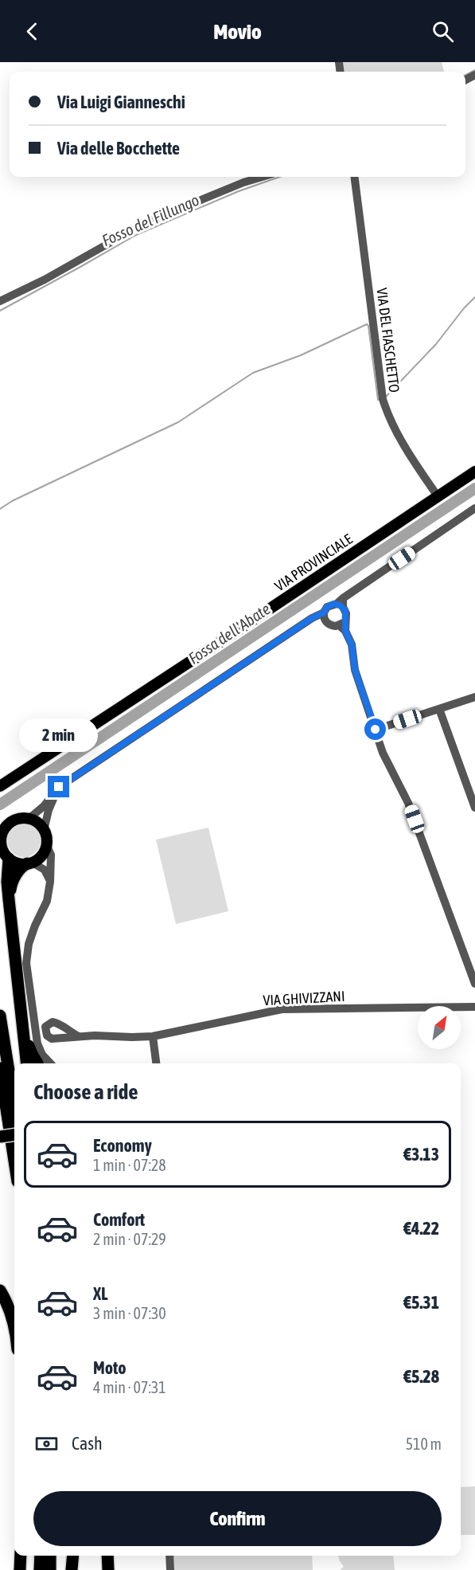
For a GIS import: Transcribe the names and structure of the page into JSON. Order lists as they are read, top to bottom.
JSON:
{
  "streets": {
    "main road": ["VIA PROVINCIALE"],
    "street": ["VIA DEL FIASCHETTO", "VIA GHIVIZZANI"]
  },
  "crossings": [
    ["VIA DEL FIASCHETTO", "VIA PROVINCIALE"]
  ],
  "water": ["Fosso del Fillungo", "Fossa dell'Abate"],
  "north": "top right",
  "page": {
    "header": "Movio",
    "banner": ["Via Luigi Gianneschi", "Via delle Bocchette"],
    "bubble": "2 min",
    "heading": "Choose a ride",
    "list": [
      {
        "name": "Economy",
        "note": "1 min · 07:28",
        "value": "€3.13"
      },
      {
        "name": "Comfort",
        "note": "2 min · 07:29",
        "value": "€4.22"
      },
      {
        "name": "XL",
        "note": "3 min · 07:30",
        "value": "€5.31"
      },
      {
        "name": "Moto",
        "note": "4 min · 07:31",
        "value": "€5.28"
      }
    ],
    "pay": ["Cash", "510 m"],
    "buttons": "Confirm"
  }
}
